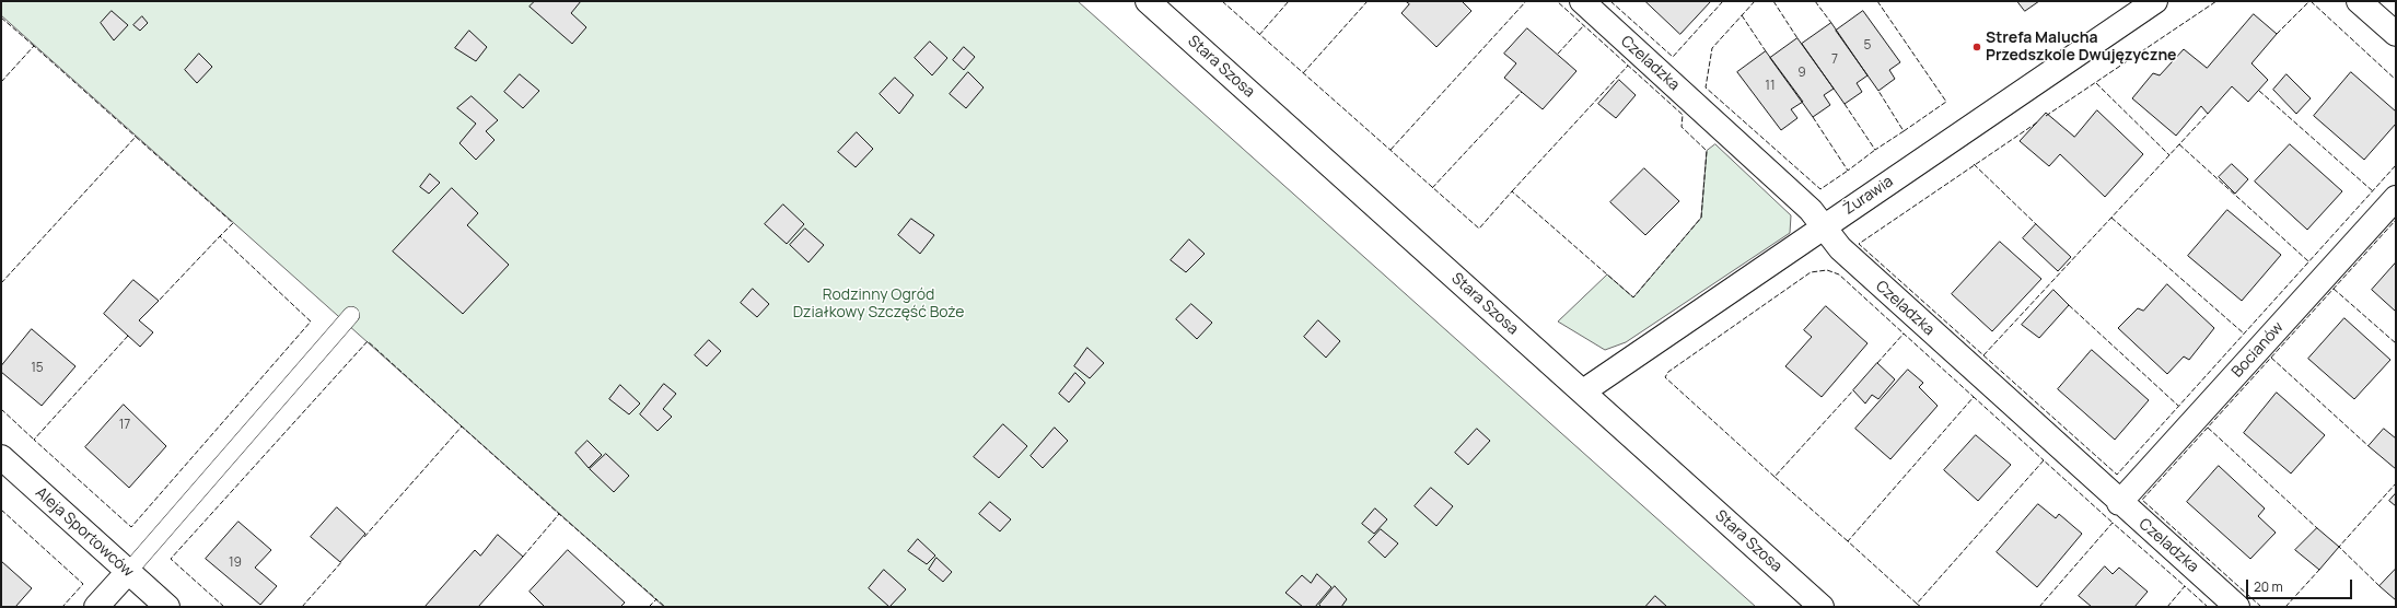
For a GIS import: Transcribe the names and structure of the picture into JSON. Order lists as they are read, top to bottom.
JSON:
{
  "streets": {
    "street": [
      "Czeladzka",
      "Stara Szosa",
      "Żurawia",
      "Bocianów",
      "Aleja Sportowców"
    ]
  },
  "crossings": [
    ["Czeladzka", "Żurawia"],
    ["Czeladzka", "Bocianów"],
    ["Stara Szosa", "Żurawia"]
  ],
  "parks": ["Rodzinny Ogród Działkowy Szczęść Boże"],
  "places": ["Strefa Malucha Przedszkole Dwujęzyczne"],
  "house_numbers": [
    "5",
    "7",
    "9",
    "11",
    "15",
    "17",
    "19"
  ],
  "scale_bar": "20 m"
}
